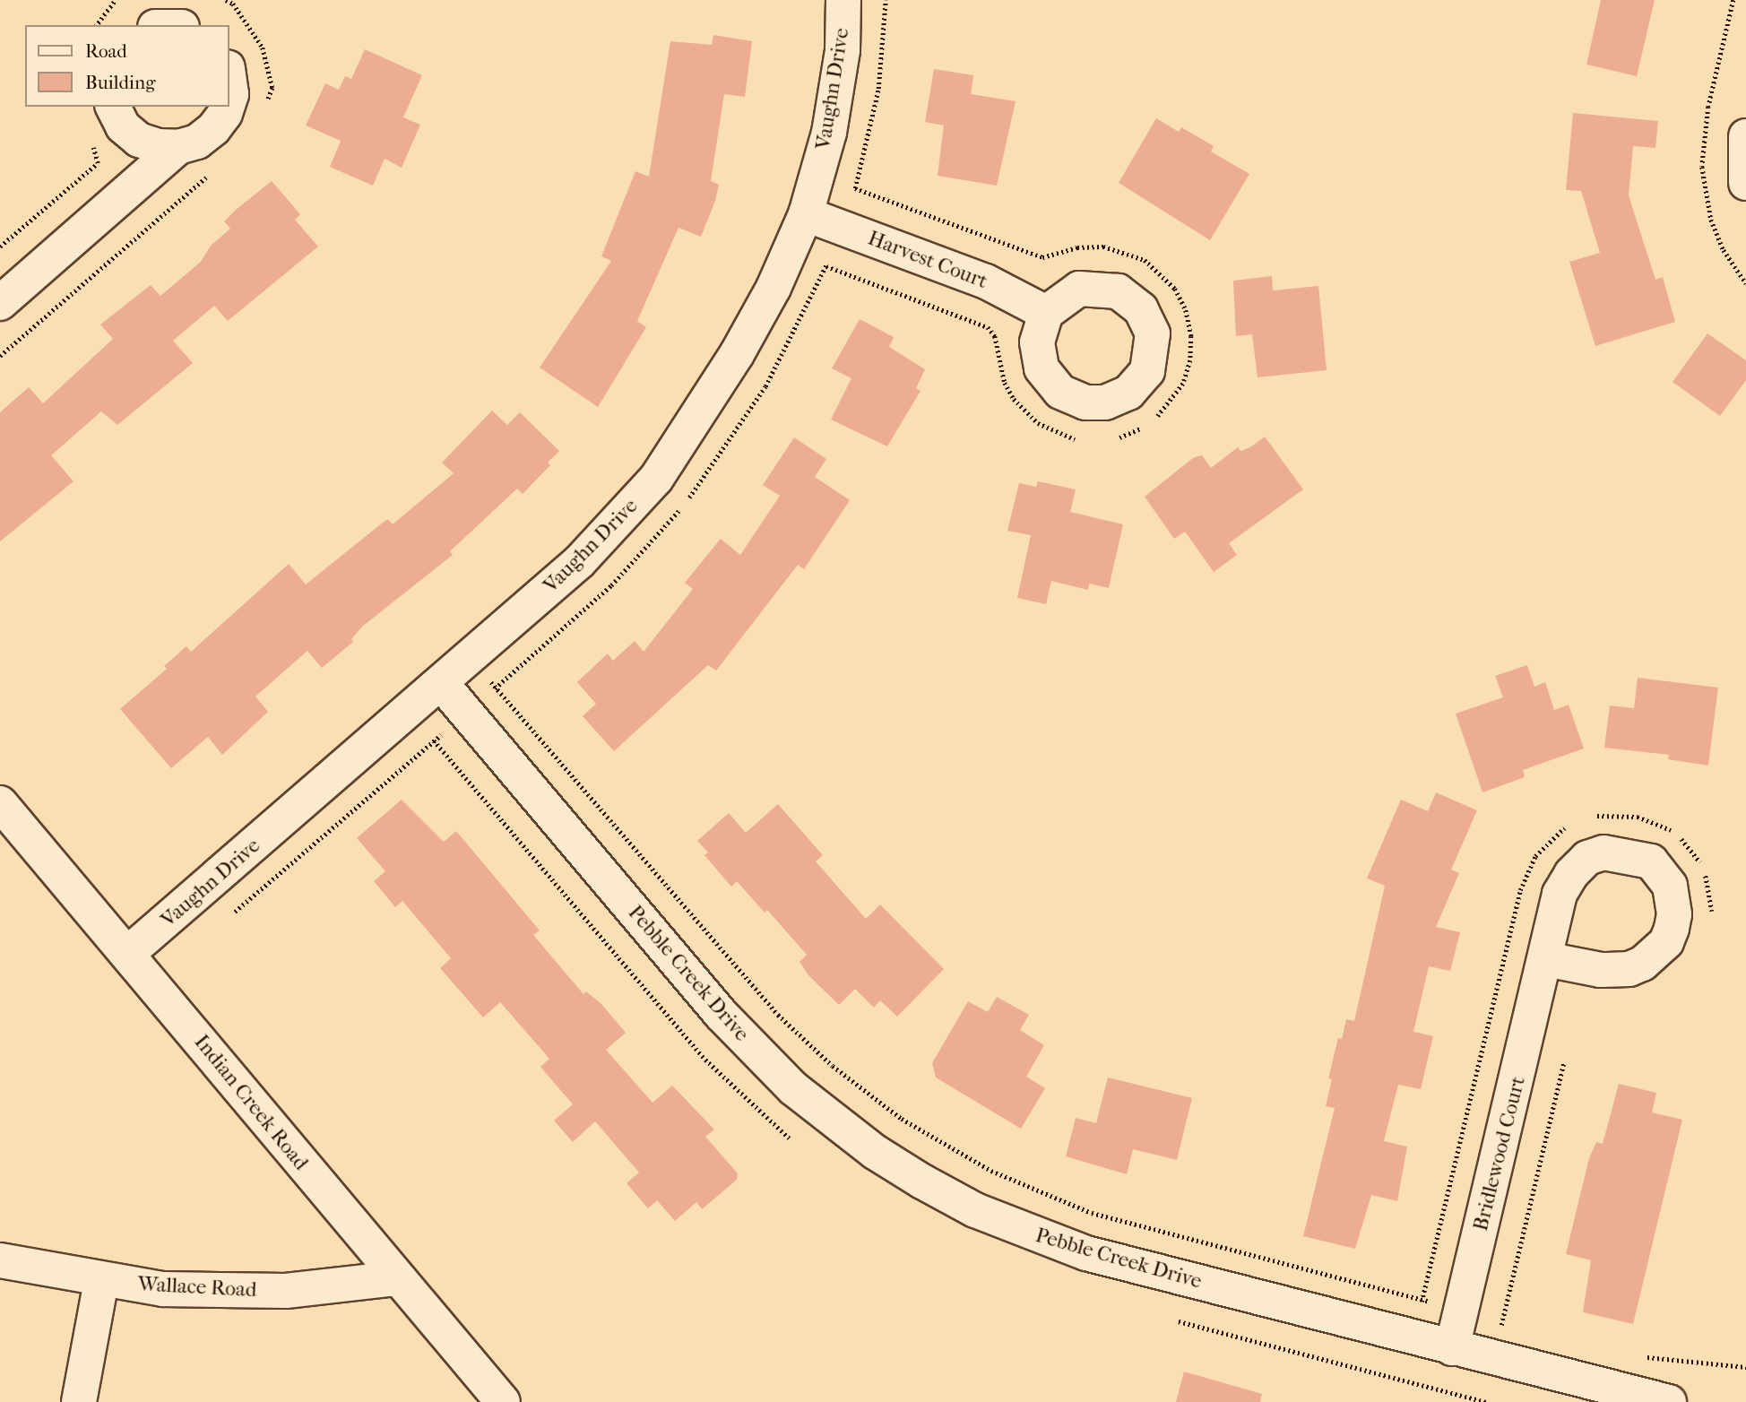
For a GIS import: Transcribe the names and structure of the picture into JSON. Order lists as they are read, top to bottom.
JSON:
{
  "streets": {
    "street": [
      "Vaughn Drive",
      "Harvest Court",
      "Pebble Creek Drive",
      "Indian Creek Road",
      "Bridlewood Court",
      "Wallace Road"
    ]
  },
  "crossings": [
    ["Vaughn Drive", "Harvest Court"],
    ["Vaughn Drive", "Pebble Creek Drive"],
    ["Vaughn Drive", "Indian Creek Road"],
    ["Pebble Creek Drive", "Bridlewood Court"],
    ["Indian Creek Road", "Wallace Road"]
  ],
  "legend": ["Road", "Building"]
}
